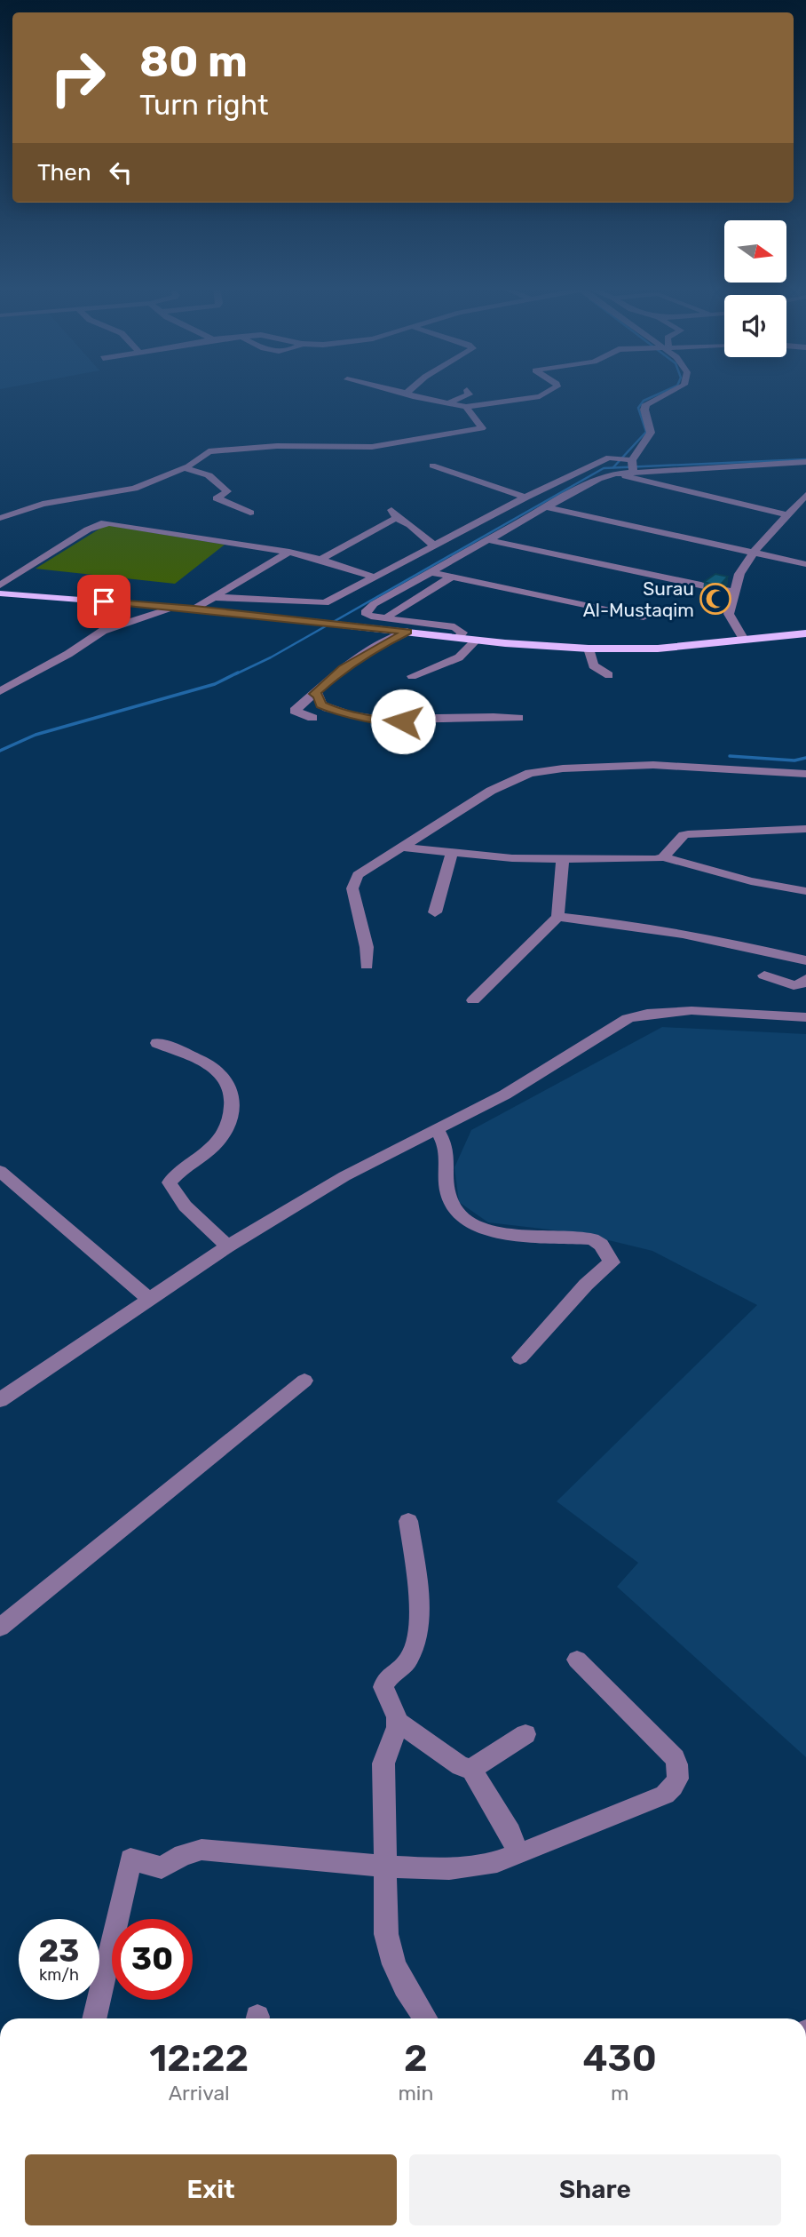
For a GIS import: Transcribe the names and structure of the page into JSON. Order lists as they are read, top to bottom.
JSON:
{
  "places": {
    "mosque": ["Surau Al-Mustaqim"]
  },
  "north": "right",
  "page": {
    "turn": ["80 m", "Turn right"],
    "then": "Then",
    "speed": "23 km/h",
    "limit": "30",
    "eta": [
      "12:22",
      "Arrival",
      "2",
      "min",
      "430",
      "m"
    ],
    "buttons": ["Exit", "Share"]
  }
}
